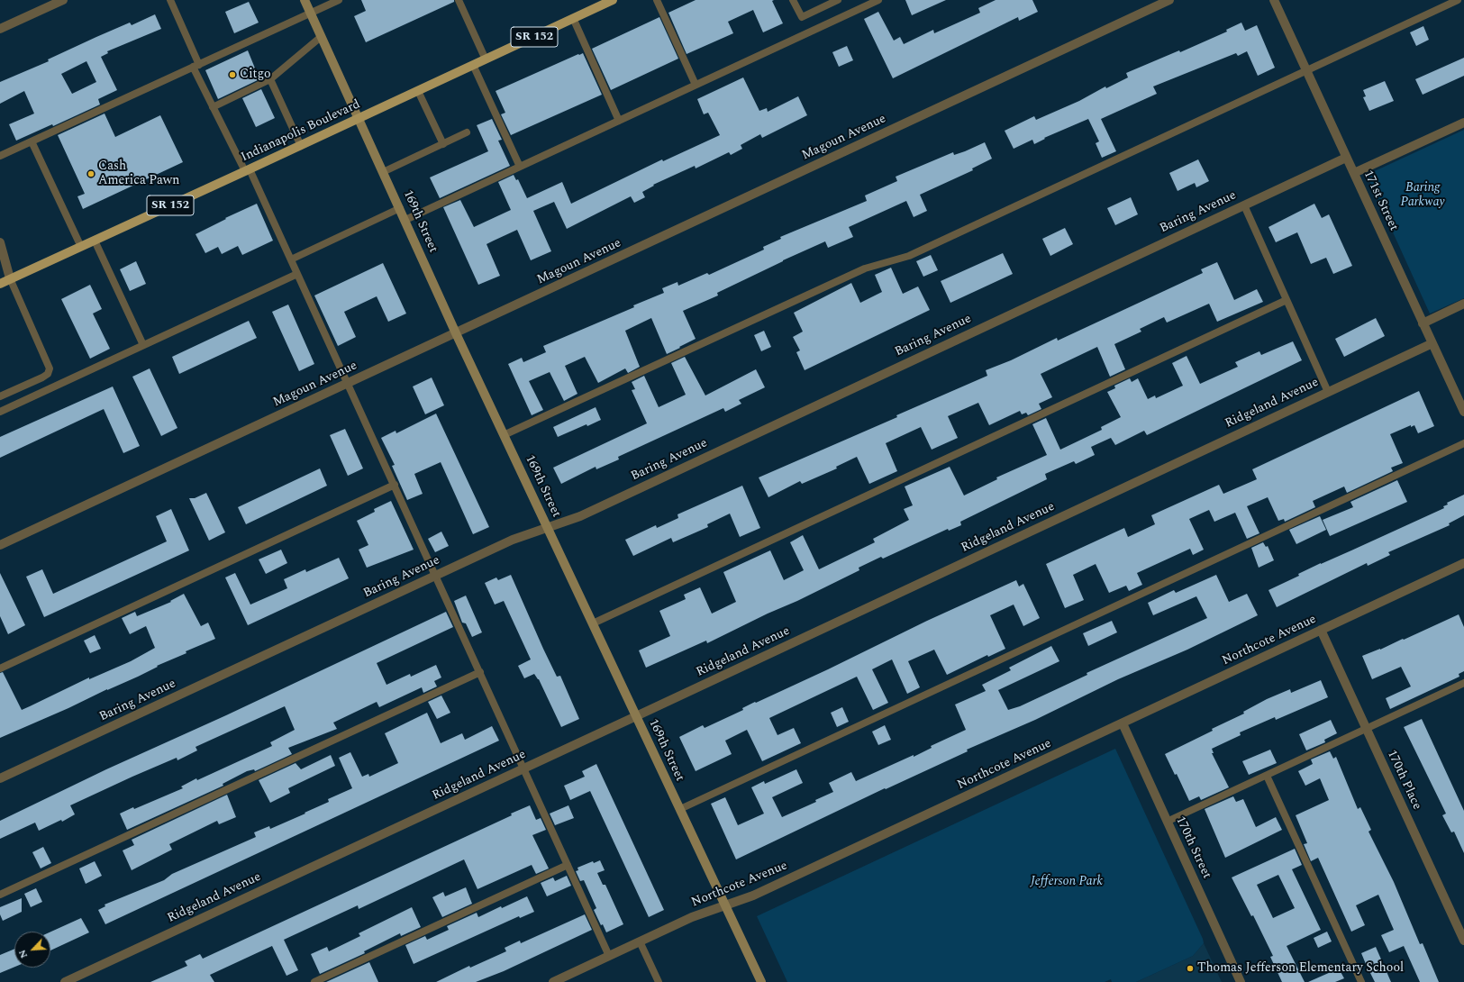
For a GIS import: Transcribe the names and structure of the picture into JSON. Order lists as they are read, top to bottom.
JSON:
{
  "streets": {
    "main road": ["SR 152", "Indianapolis Boulevard"],
    "street": [
      "Magoun Avenue",
      "171st Street",
      "Baring Avenue",
      "169th Street",
      "Ridgeland Avenue",
      "Northcote Avenue",
      "170th Place",
      "170th Street"
    ]
  },
  "crossings": [
    ["Indianapolis Boulevard", "169th Street"],
    ["Magoun Avenue", "169th Street"],
    ["171st Street", "Baring Avenue"],
    ["171st Street", "Ridgeland Avenue"],
    ["Baring Avenue", "169th Street"],
    ["169th Street", "Ridgeland Avenue"],
    ["169th Street", "Northcote Avenue"],
    ["Northcote Avenue", "170th Place"],
    ["Northcote Avenue", "170th Street"]
  ],
  "parks": ["Baring Parkway", "Jefferson Park"],
  "places": ["Citgo", "Cash America Pawn", "Thomas Jefferson Elementary School"],
  "north": "bottom left"
}
